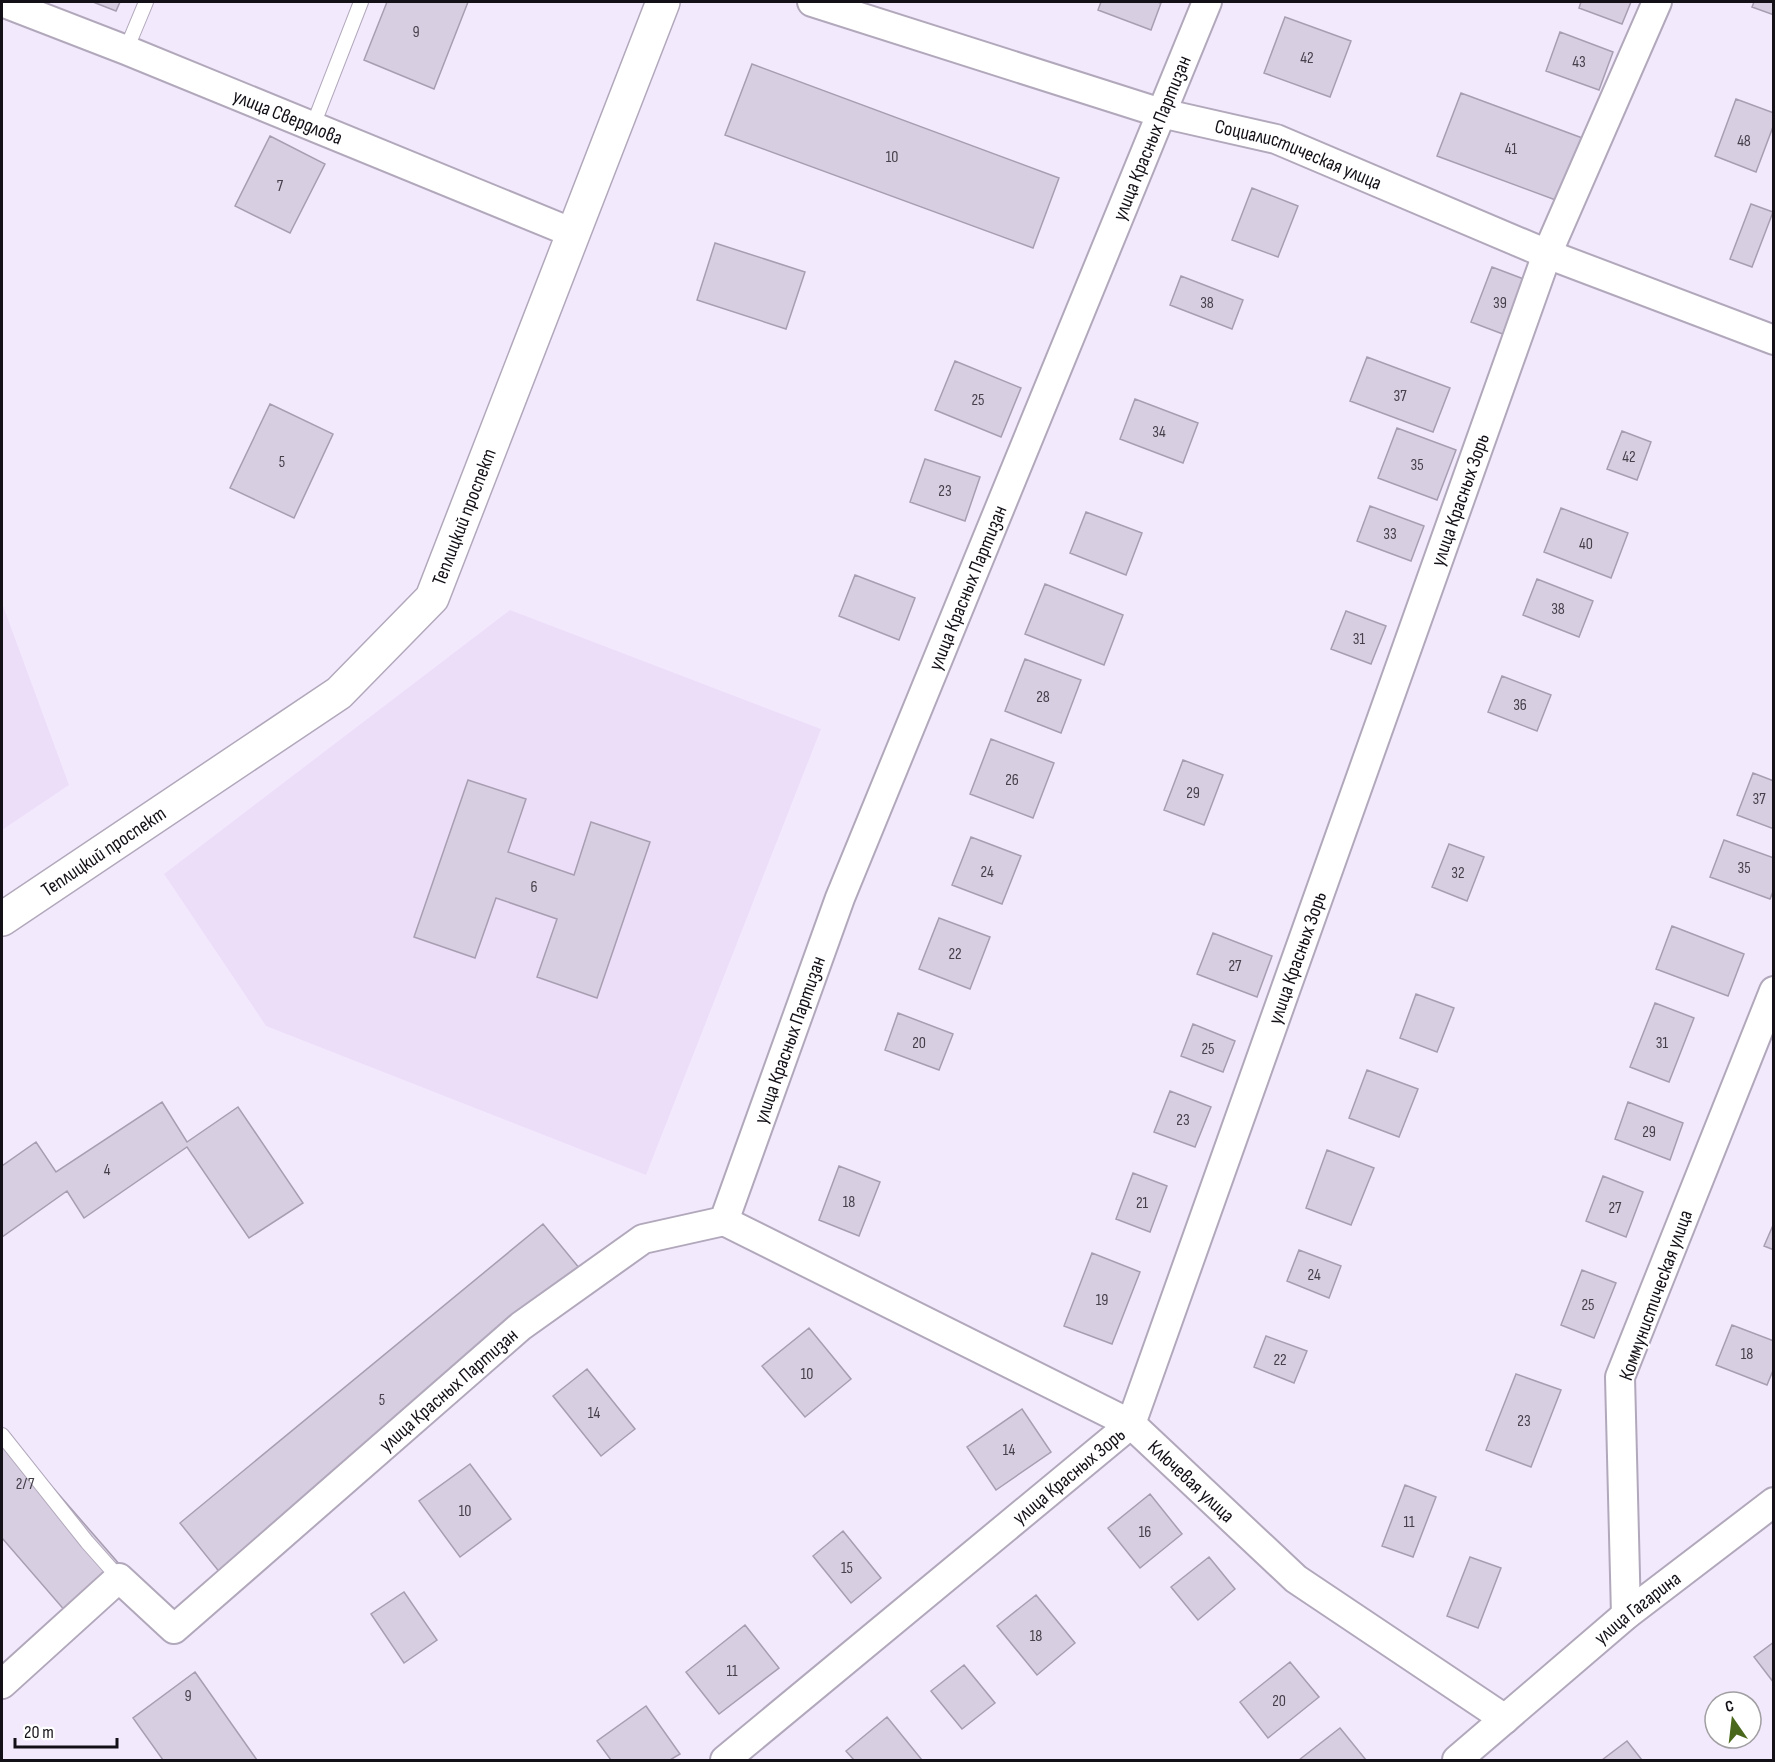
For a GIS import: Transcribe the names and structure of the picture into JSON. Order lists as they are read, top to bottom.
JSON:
{
  "streets": {
    "main road": ["Теплицкий проспект"],
    "street": [
      "улица Свердлова",
      "улица Красных Партизан",
      "Социалистическая улица",
      "улица Красных Зорь",
      "Коммунистическая улица",
      "Ключевая улица",
      "улица Гагарина"
    ]
  },
  "crossings": [
    ["улица Свердлова", "Теплицкий проспект"],
    ["улица Красных Партизан", "Социалистическая улица"],
    ["улица Красных Партизан", "Ключевая улица"],
    ["Социалистическая улица", "улица Красных Зорь"],
    ["улица Красных Зорь", "Ключевая улица"],
    ["Коммунистическая улица", "улица Гагарина"],
    ["Ключевая улица", "улица Гагарина"]
  ],
  "house_numbers": [
    "9",
    "42",
    "43",
    "48",
    "41",
    "10",
    "7",
    "38",
    "39",
    "37",
    "25",
    "34",
    "42",
    "5",
    "35",
    "23",
    "33",
    "40",
    "38",
    "31",
    "28",
    "36",
    "26",
    "29",
    "37",
    "35",
    "24",
    "32",
    "6",
    "22",
    "27",
    "20",
    "31",
    "25",
    "23",
    "29",
    "4",
    "18",
    "21",
    "27",
    "24",
    "19",
    "25",
    "18",
    "22",
    "10",
    "5",
    "14",
    "23",
    "14",
    "2/7",
    "10",
    "11",
    "16",
    "15",
    "18",
    "11",
    "9",
    "20"
  ],
  "scale_bar": "20 m",
  "north": "top"
}
